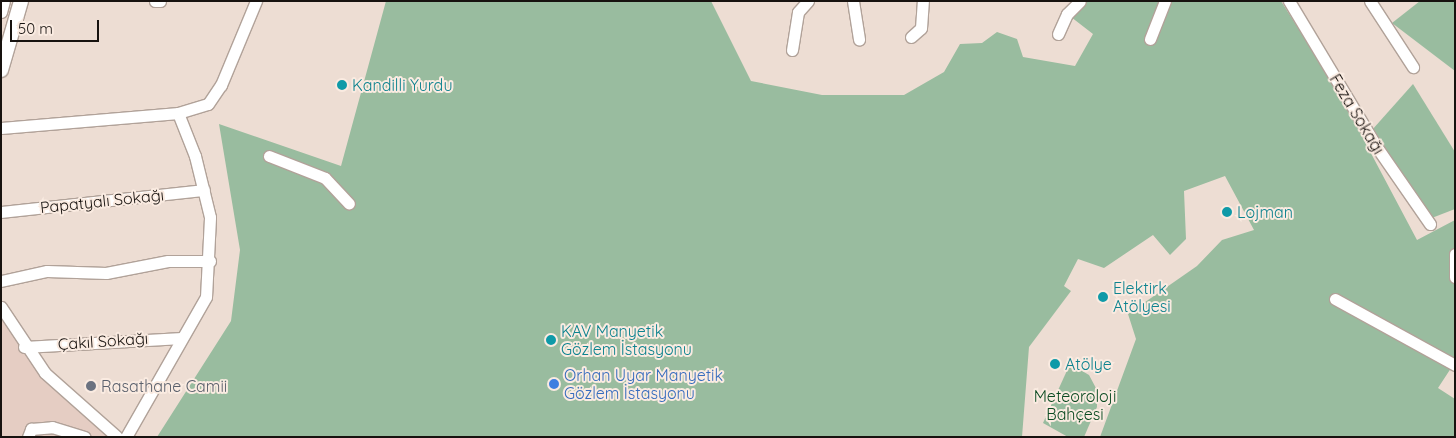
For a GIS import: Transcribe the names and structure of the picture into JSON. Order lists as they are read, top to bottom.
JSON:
{
  "streets": {
    "street": ["Feza Sokağı", "Papatyalı Sokağı", "Çakıl Sokağı"]
  },
  "parks": ["Meteoroloji Bahçesi"],
  "places": [
    "Kandilli Yurdu",
    "Lojman",
    "Elektirk Atölyesi",
    "KAV Manyetik Gözlem İstasyonu",
    "Atölye",
    "Orhan Uyar Manyetik Gözlem İstasyonu",
    "Rasathane Camii"
  ],
  "scale_bar": "50 m"
}
